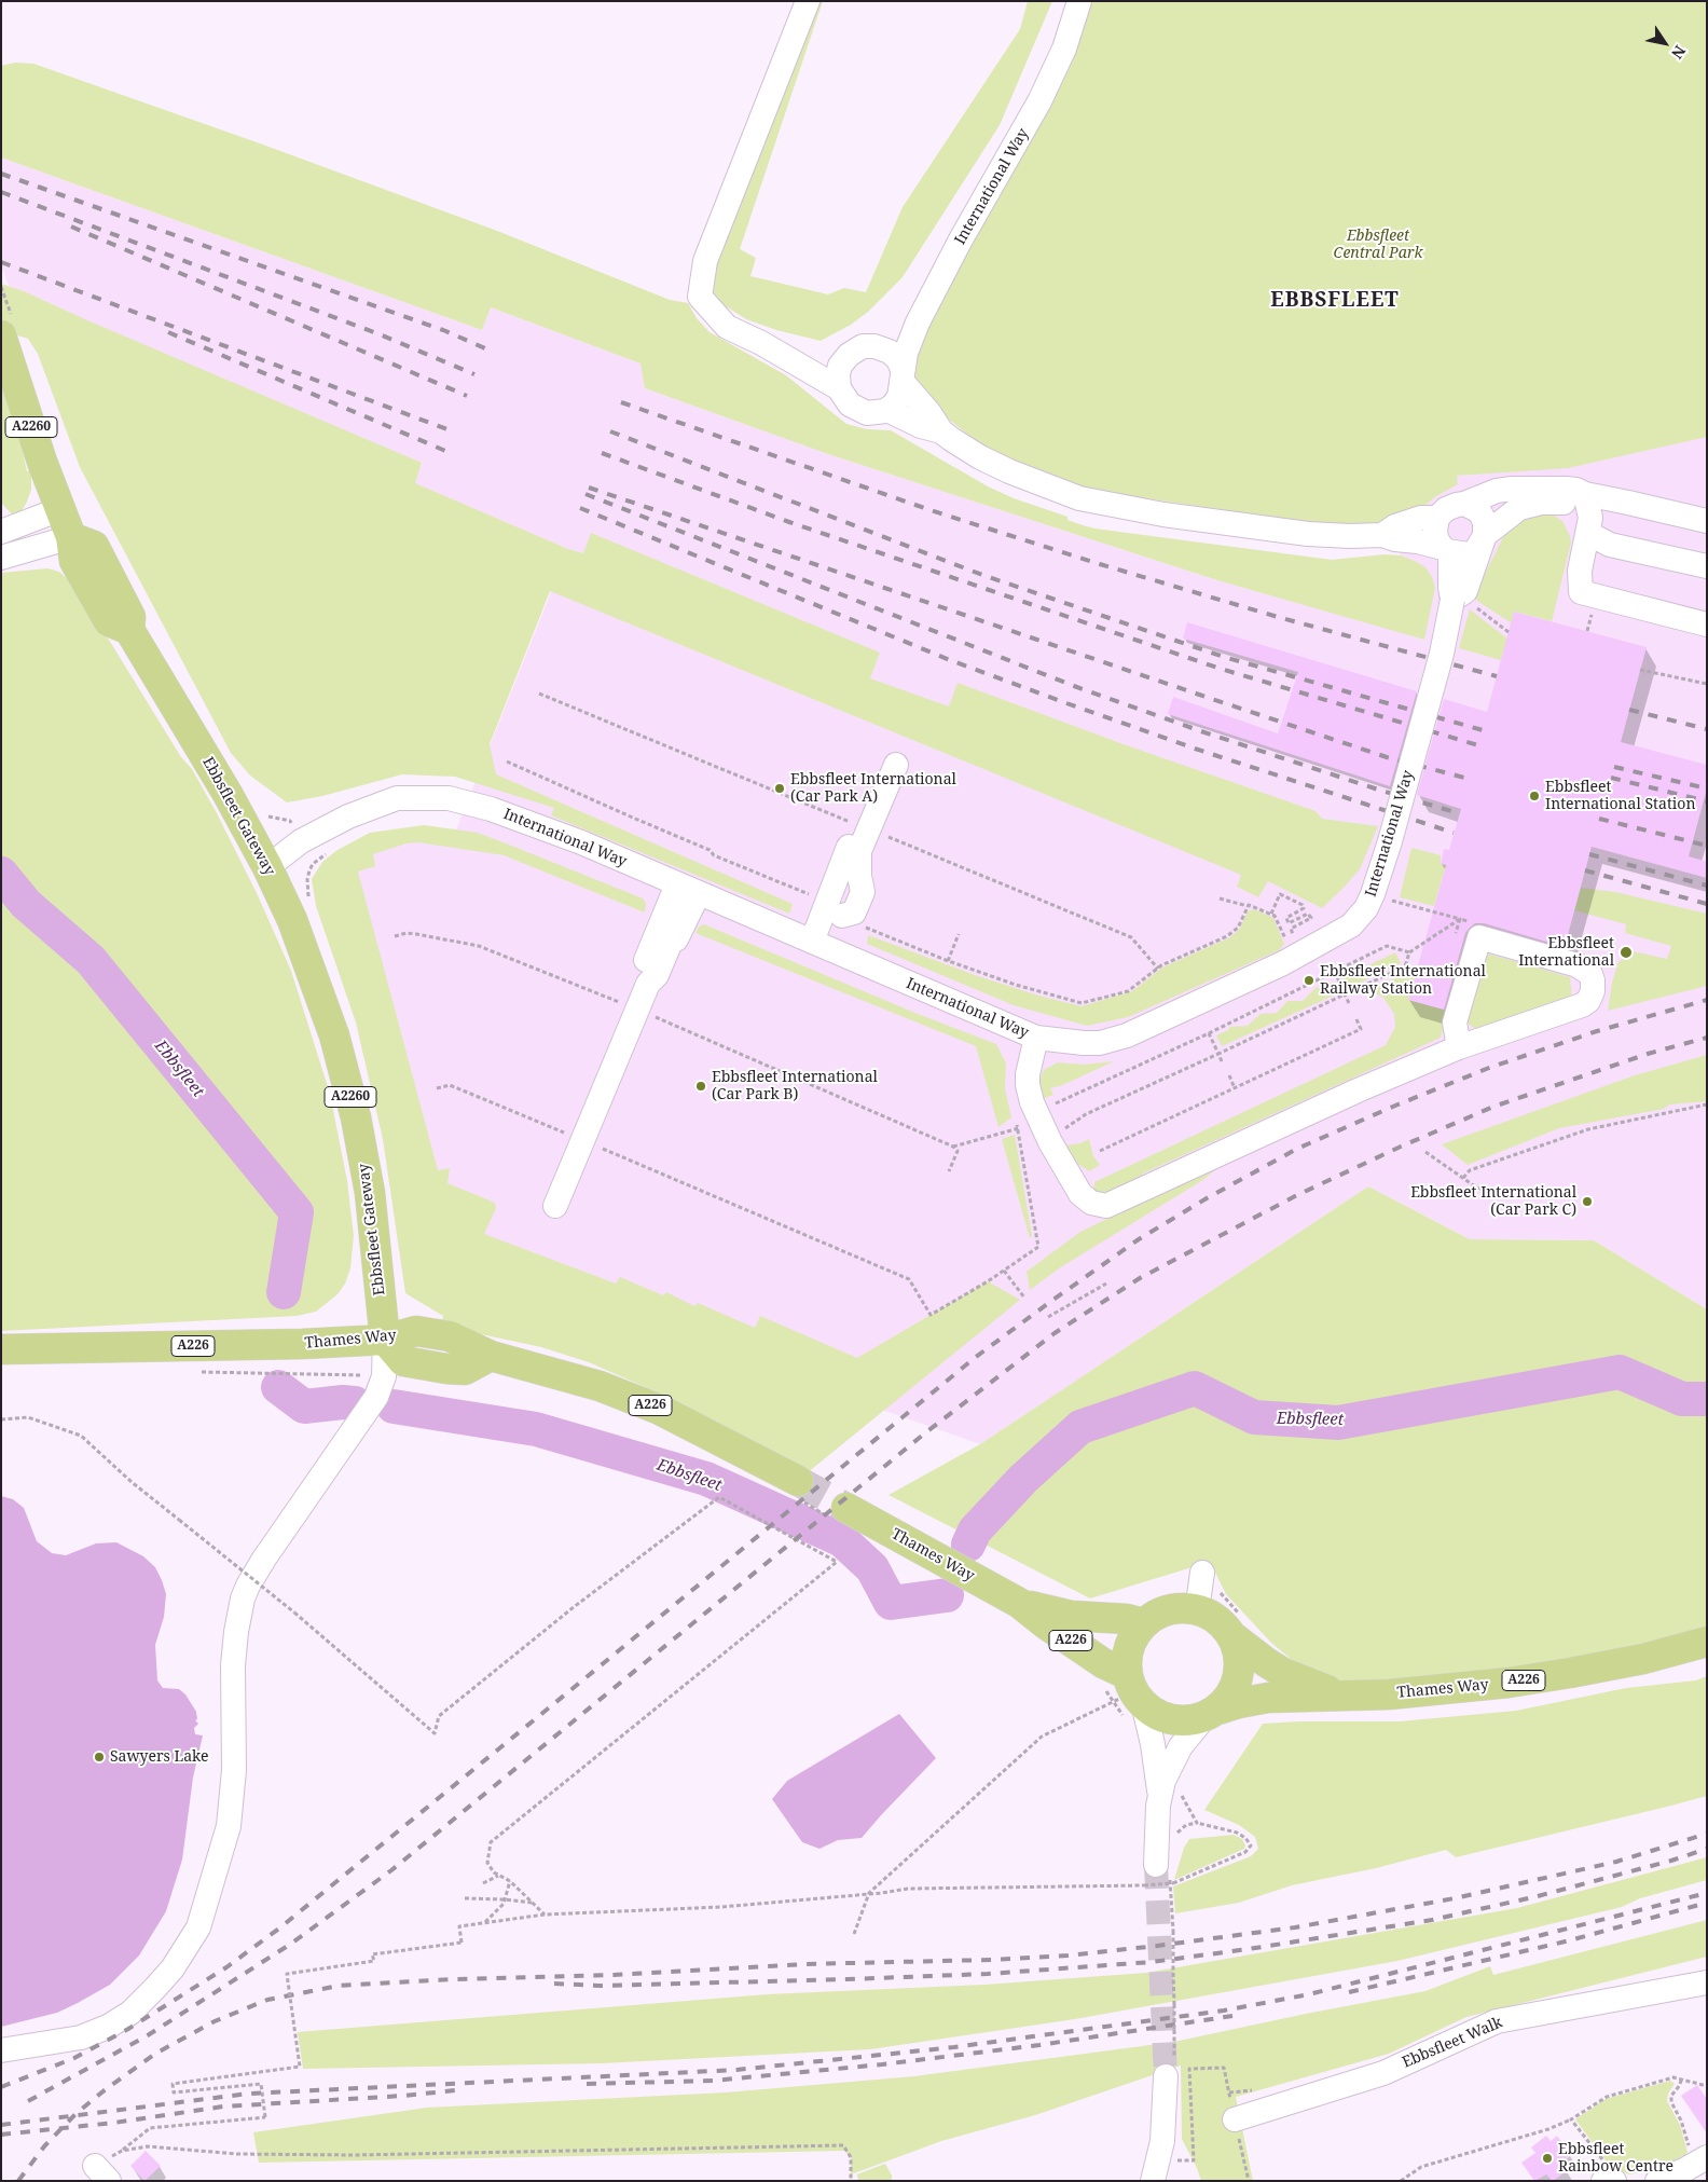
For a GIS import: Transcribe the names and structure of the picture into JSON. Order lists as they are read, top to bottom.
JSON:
{
  "streets": {
    "main road": [
      "A2260",
      "Ebbsfleet Gateway",
      "Thames Way",
      "A226"
    ],
    "street": ["International Way", "Ebbsfleet Walk"]
  },
  "crossings": [
    ["International Way", "Ebbsfleet Gateway"],
    ["A2260", "Ebbsfleet Gateway"],
    ["Ebbsfleet Gateway", "Thames Way"],
    ["Ebbsfleet Gateway", "A226"],
    ["Thames Way", "A226"]
  ],
  "districts": ["EBBSFLEET"],
  "water": ["Ebbsfleet"],
  "parks": ["Ebbsfleet Central Park"],
  "places": [
    "Ebbsfleet International (Car Park A)",
    "Ebbsfleet International Station",
    "Ebbsfleet International",
    "Ebbsfleet International Railway Station",
    "Ebbsfleet International (Car Park B)",
    "Ebbsfleet International (Car Park C)",
    "Sawyers Lake",
    "Ebbsfleet Rainbow Centre"
  ],
  "north": "bottom right"
}
